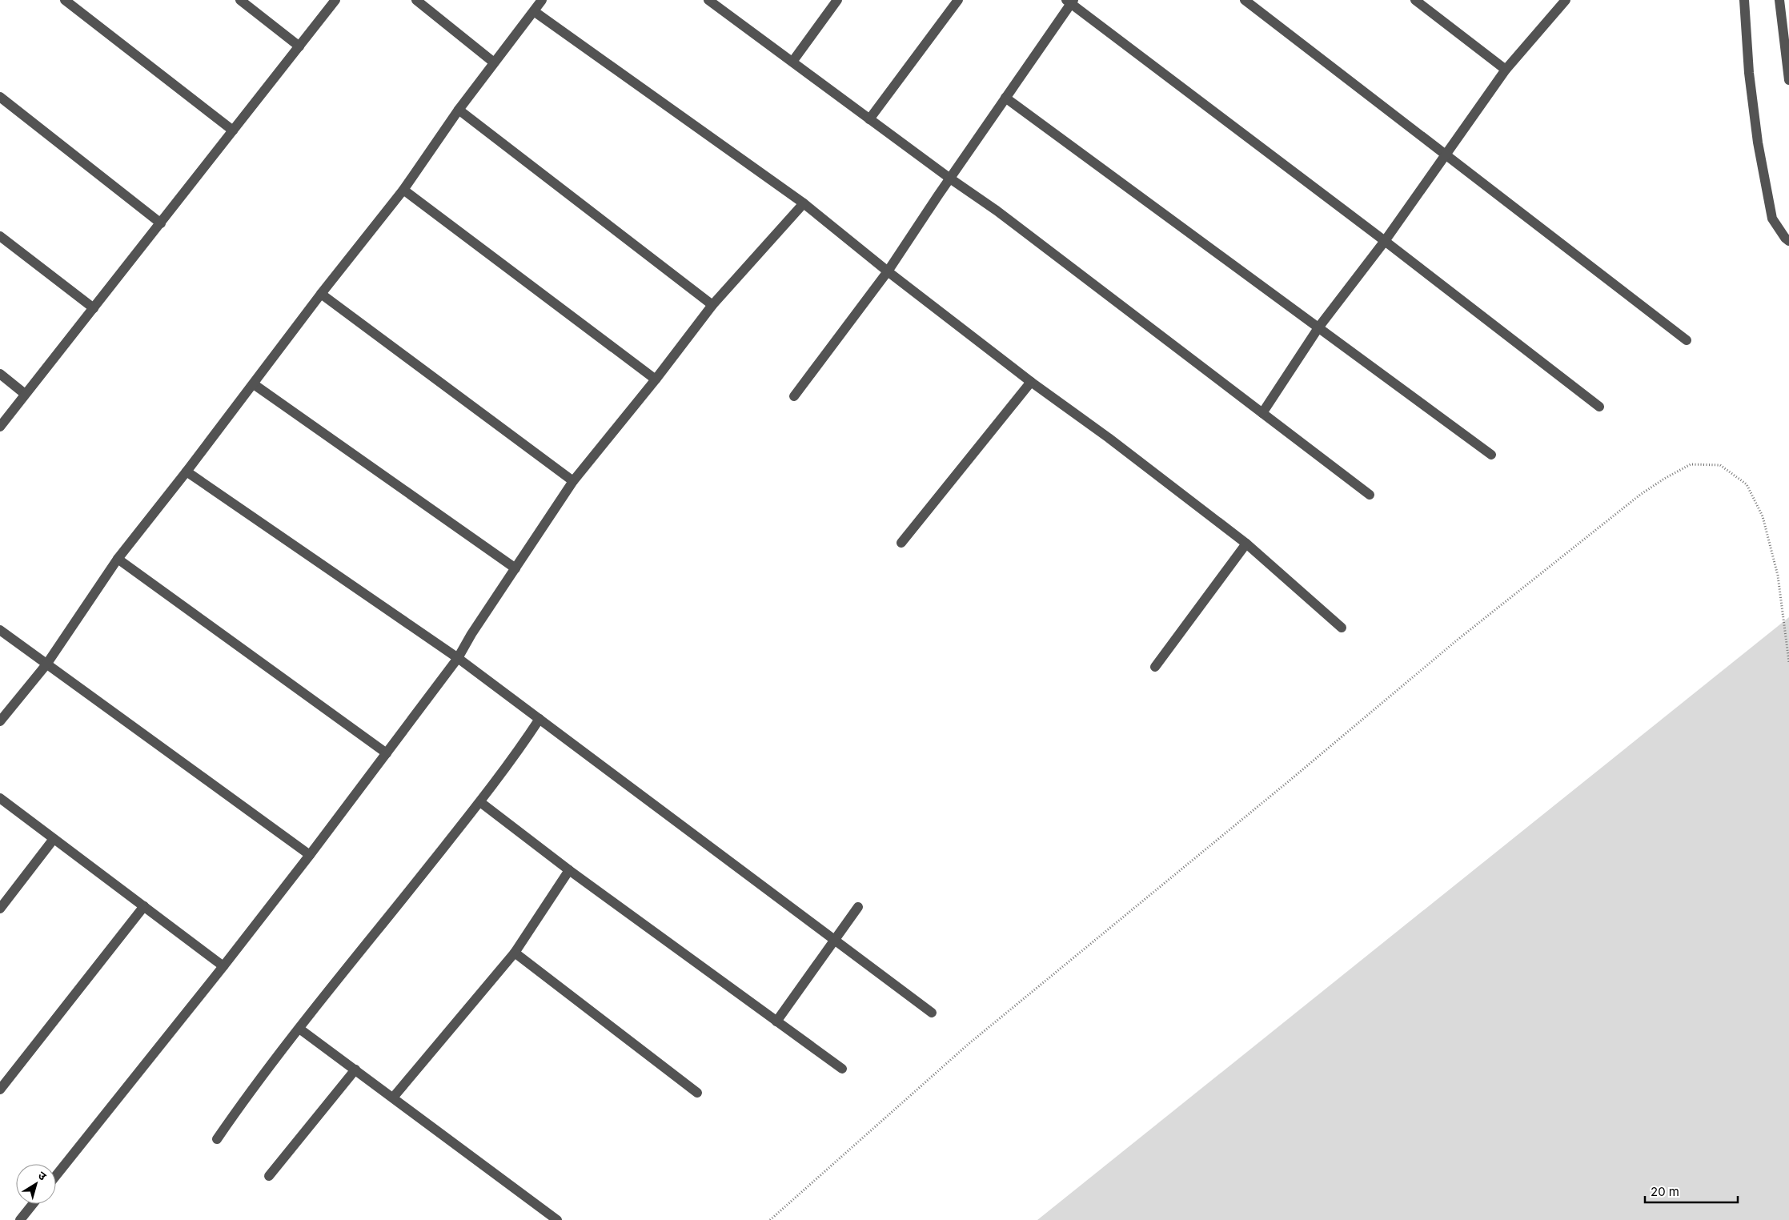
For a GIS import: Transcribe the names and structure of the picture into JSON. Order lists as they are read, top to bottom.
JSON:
{
  "scale_bar": "20 m",
  "north": "top right"
}
